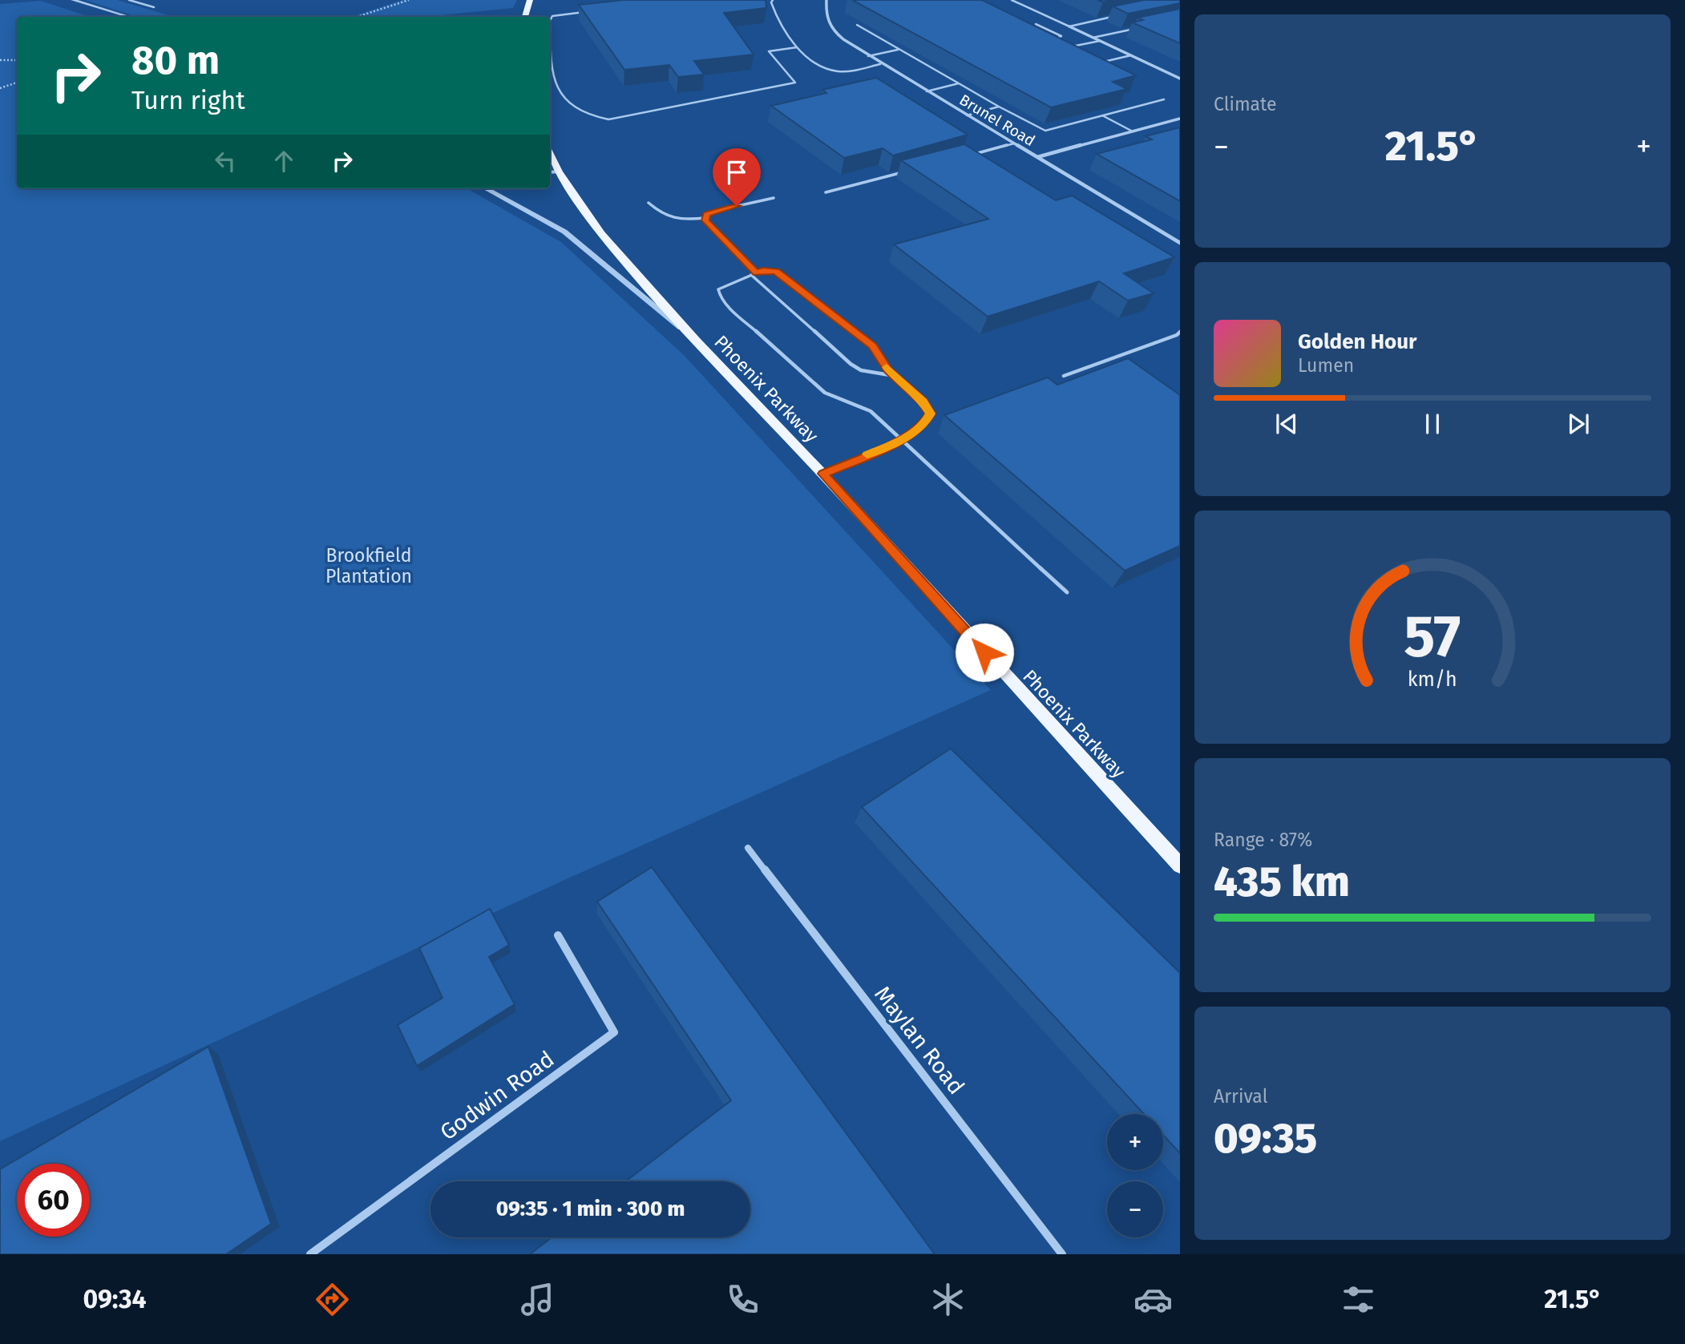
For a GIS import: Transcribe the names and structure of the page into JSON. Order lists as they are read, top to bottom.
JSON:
{
  "streets": {
    "main road": ["Phoenix Parkway"],
    "street": ["Brunel Road", "Maylan Road", "Godwin Road"]
  },
  "parks": ["Brookfield Plantation"],
  "page": {
    "tile": [
      "Climate",
      ["Range · 87%", "435 km"],
      ["Arrival", "09:35"]
    ],
    "turn": ["80 m", "Turn right"],
    "heat": ["−", "21.5°", "+"],
    "song": ["Golden Hour", "Lumen"],
    "map_buttons": ["+", "−"],
    "limit": "60",
    "trip": "09:35 · 1 min · 300 m",
    "tabs": ["09:34", "21.5°"],
    "gauge": ["57", "km/h"]
  }
}
